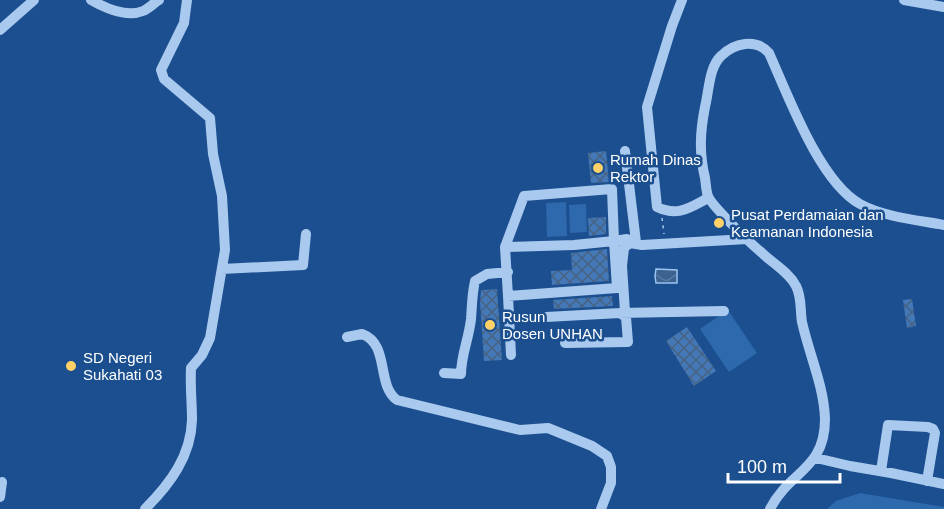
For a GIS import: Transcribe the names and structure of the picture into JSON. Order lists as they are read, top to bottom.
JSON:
{
  "places": [
    "Rumah Dinas Rektor",
    "Pusat Perdamaian dan Keamanan Indonesia",
    "Rusun Dosen UNHAN",
    "SD Negeri Sukahati 03"
  ],
  "scale_bar": "100 m"
}
